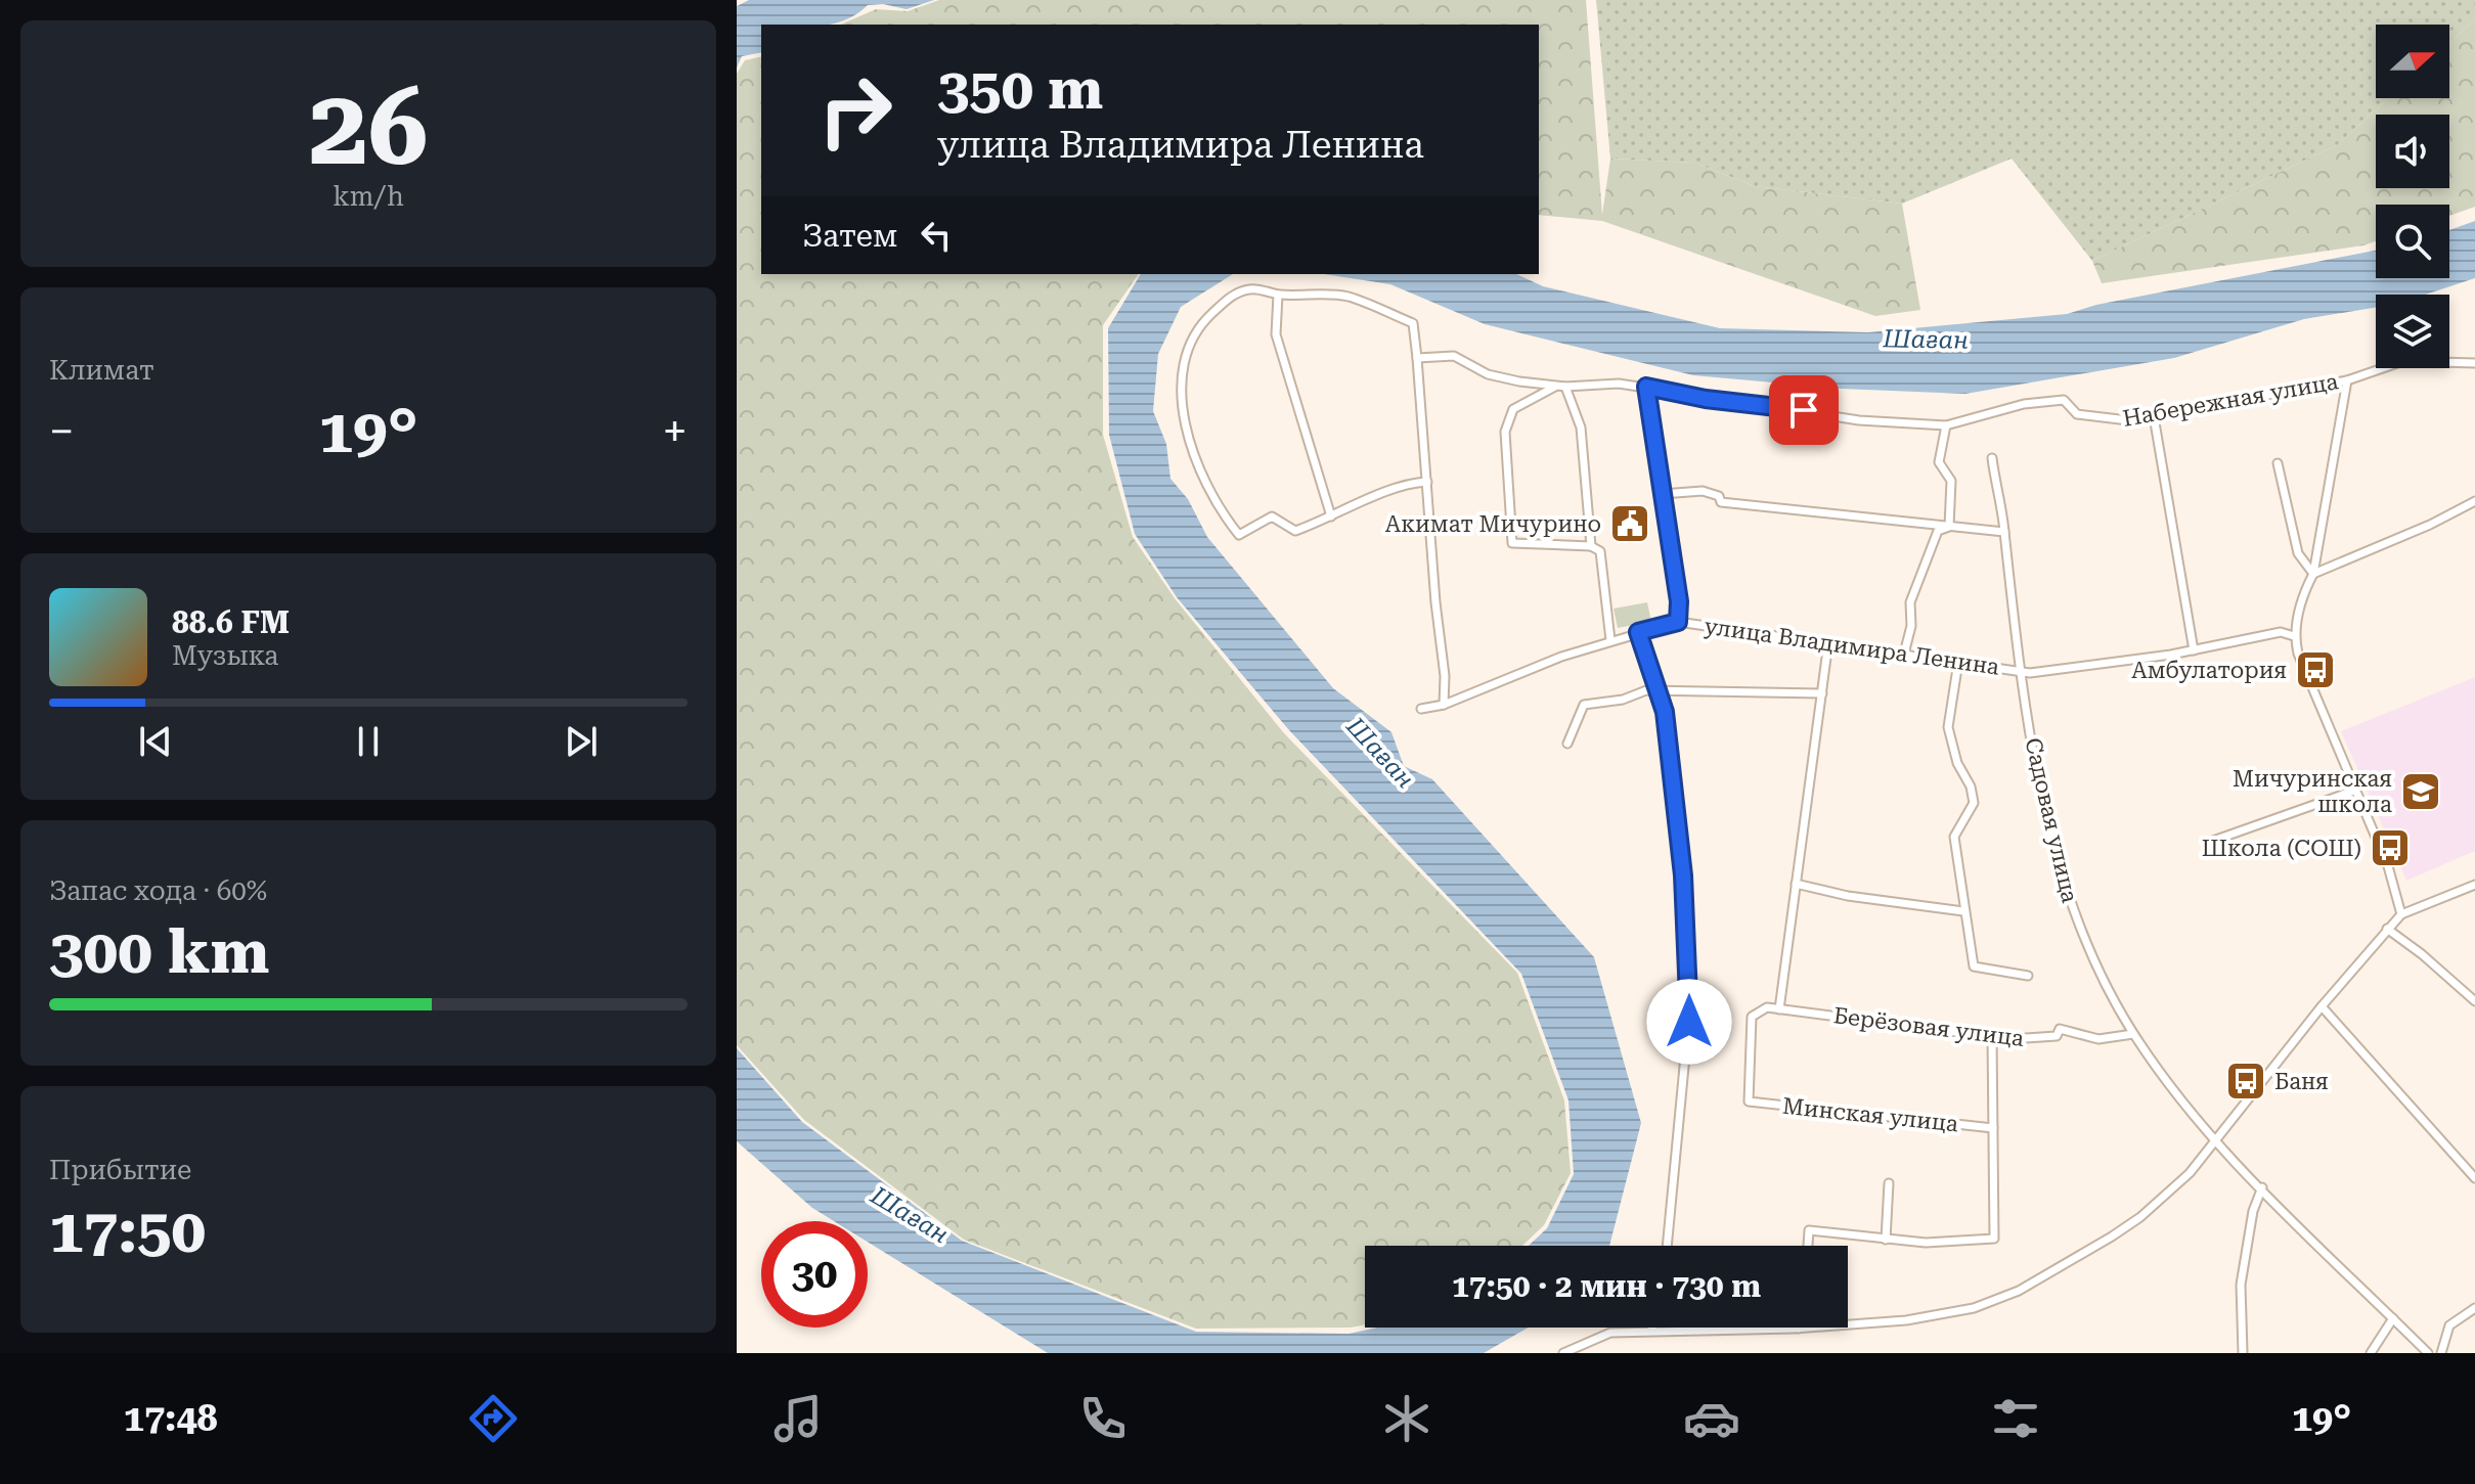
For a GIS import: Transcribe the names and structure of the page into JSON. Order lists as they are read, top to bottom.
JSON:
{
  "streets": {
    "street": [
      "Набережная улица",
      "улица Владимира Ленина",
      "Садовая улица",
      "Берёзовая улица",
      "Минская улица"
    ]
  },
  "crossings": [
    ["улица Владимира Ленина", "Садовая улица"],
    ["Садовая улица", "Берёзовая улица"],
    ["Берёзовая улица", "Минская улица"]
  ],
  "water": ["Шаған"],
  "places": {
    "public building": ["Акимат Мичурино"],
    "bus stop": ["Амбулатория", "Школа (СОШ)", "Баня"],
    "school or university": ["Мичуринская школа"]
  },
  "north": "right",
  "page": {
    "tile": [
      ["26", "km/h"],
      "Климат",
      ["Запас хода · 60%", "300 km"],
      ["Прибытие", "17:50"]
    ],
    "turn": ["350 m", "улица Владимира Ленина"],
    "then": "Затем",
    "heat": ["−", "19°", "+"],
    "song": ["88.6 FM", "Музыка"],
    "limit": "30",
    "trip": "17:50 · 2 мин · 730 m",
    "tabs": ["17:48", "19°"]
  }
}
